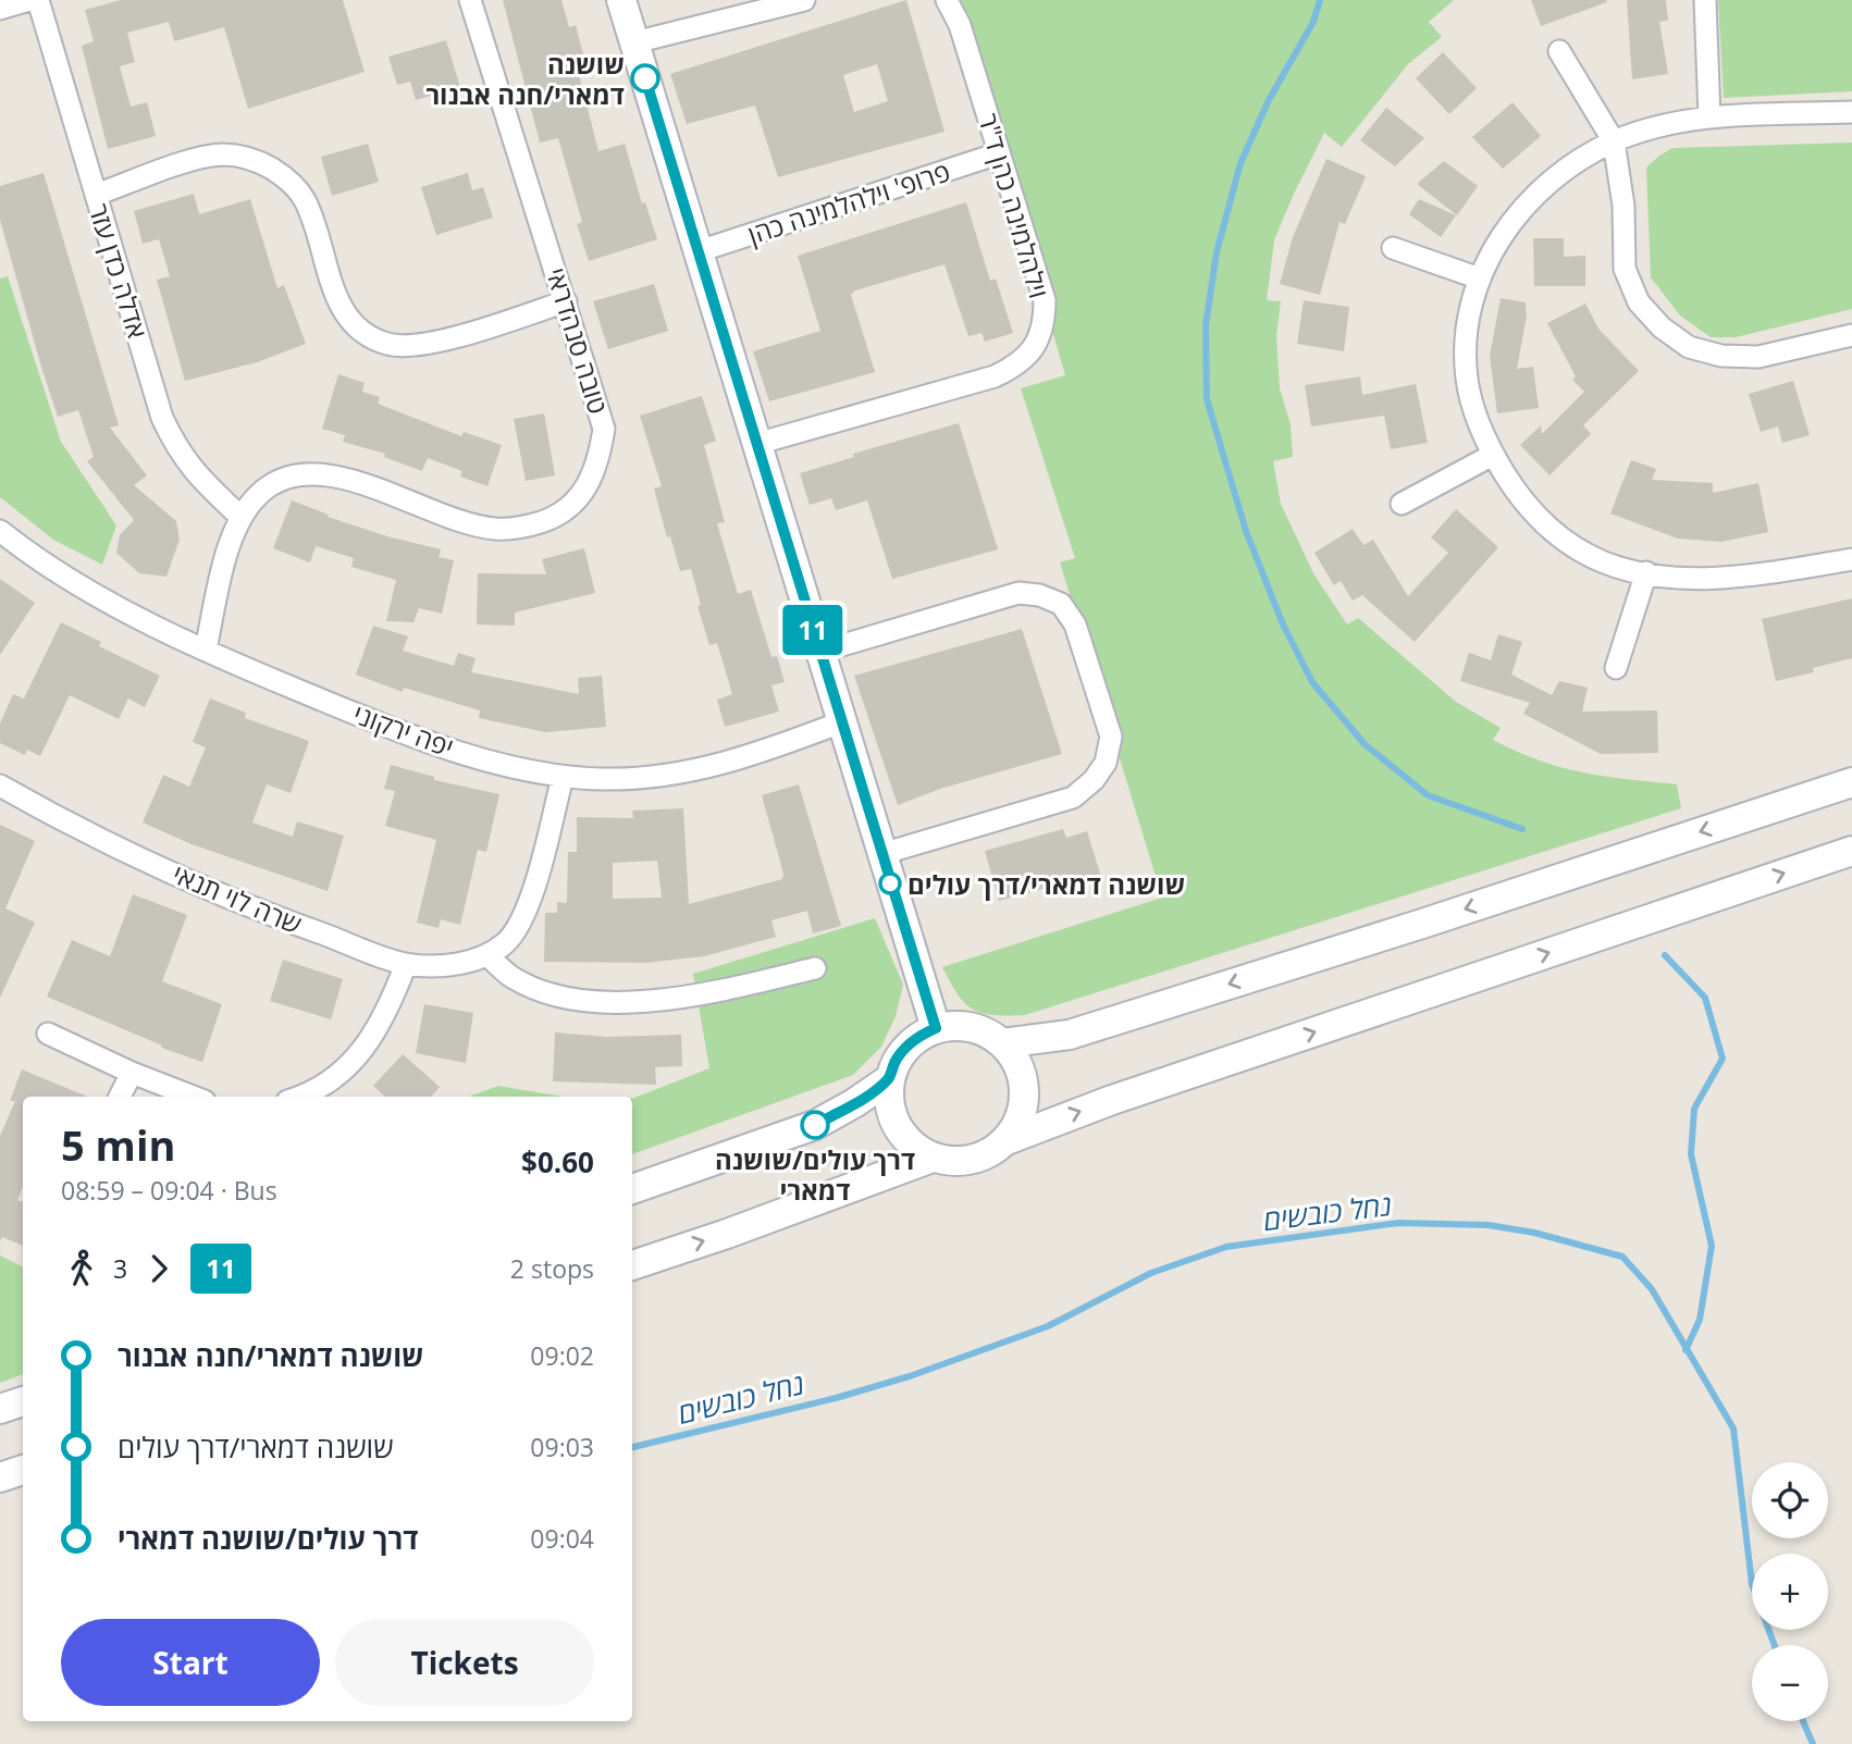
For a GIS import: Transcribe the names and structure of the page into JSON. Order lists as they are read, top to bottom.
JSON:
{
  "streets": {
    "street": [
      "פרופ' וילהלמינה כהן",
      "וילהלמינה כהן ד\"ר",
      "אדלה כדן עזר",
      "טובה סנהדראי",
      "יפה ירקוני",
      "שרה לוי תנאי"
    ]
  },
  "crossings": [
    ["פרופ' וילהלמינה כהן", "וילהלמינה כהן ד\"ר"],
    ["אדלה כדן עזר", "טובה סנהדראי"],
    ["טובה סנהדראי", "יפה ירקוני"]
  ],
  "water": ["נחל כובשים"],
  "places": ["שושנה דמארי/חנה אבנור", "שושנה דמארי/דרך עולים", "דרך עולים/שושנה דמארי"],
  "lines": ["bus line 11"],
  "page": {
    "on_map": "11",
    "heading": ["5 min", "08:59 – 09:04 · Bus", "$0.60"],
    "legs": ["3", "11", "2 stops"],
    "list": [
      {
        "name": "שושנה דמארי/חנה אבנור",
        "value": "09:02"
      },
      {
        "name": "שושנה דמארי/דרך עולים",
        "value": "09:03"
      },
      {
        "name": "דרך עולים/שושנה דמארי",
        "value": "09:04"
      }
    ],
    "map_buttons": ["+", "−"],
    "buttons": ["Start", "Tickets"]
  }
}
